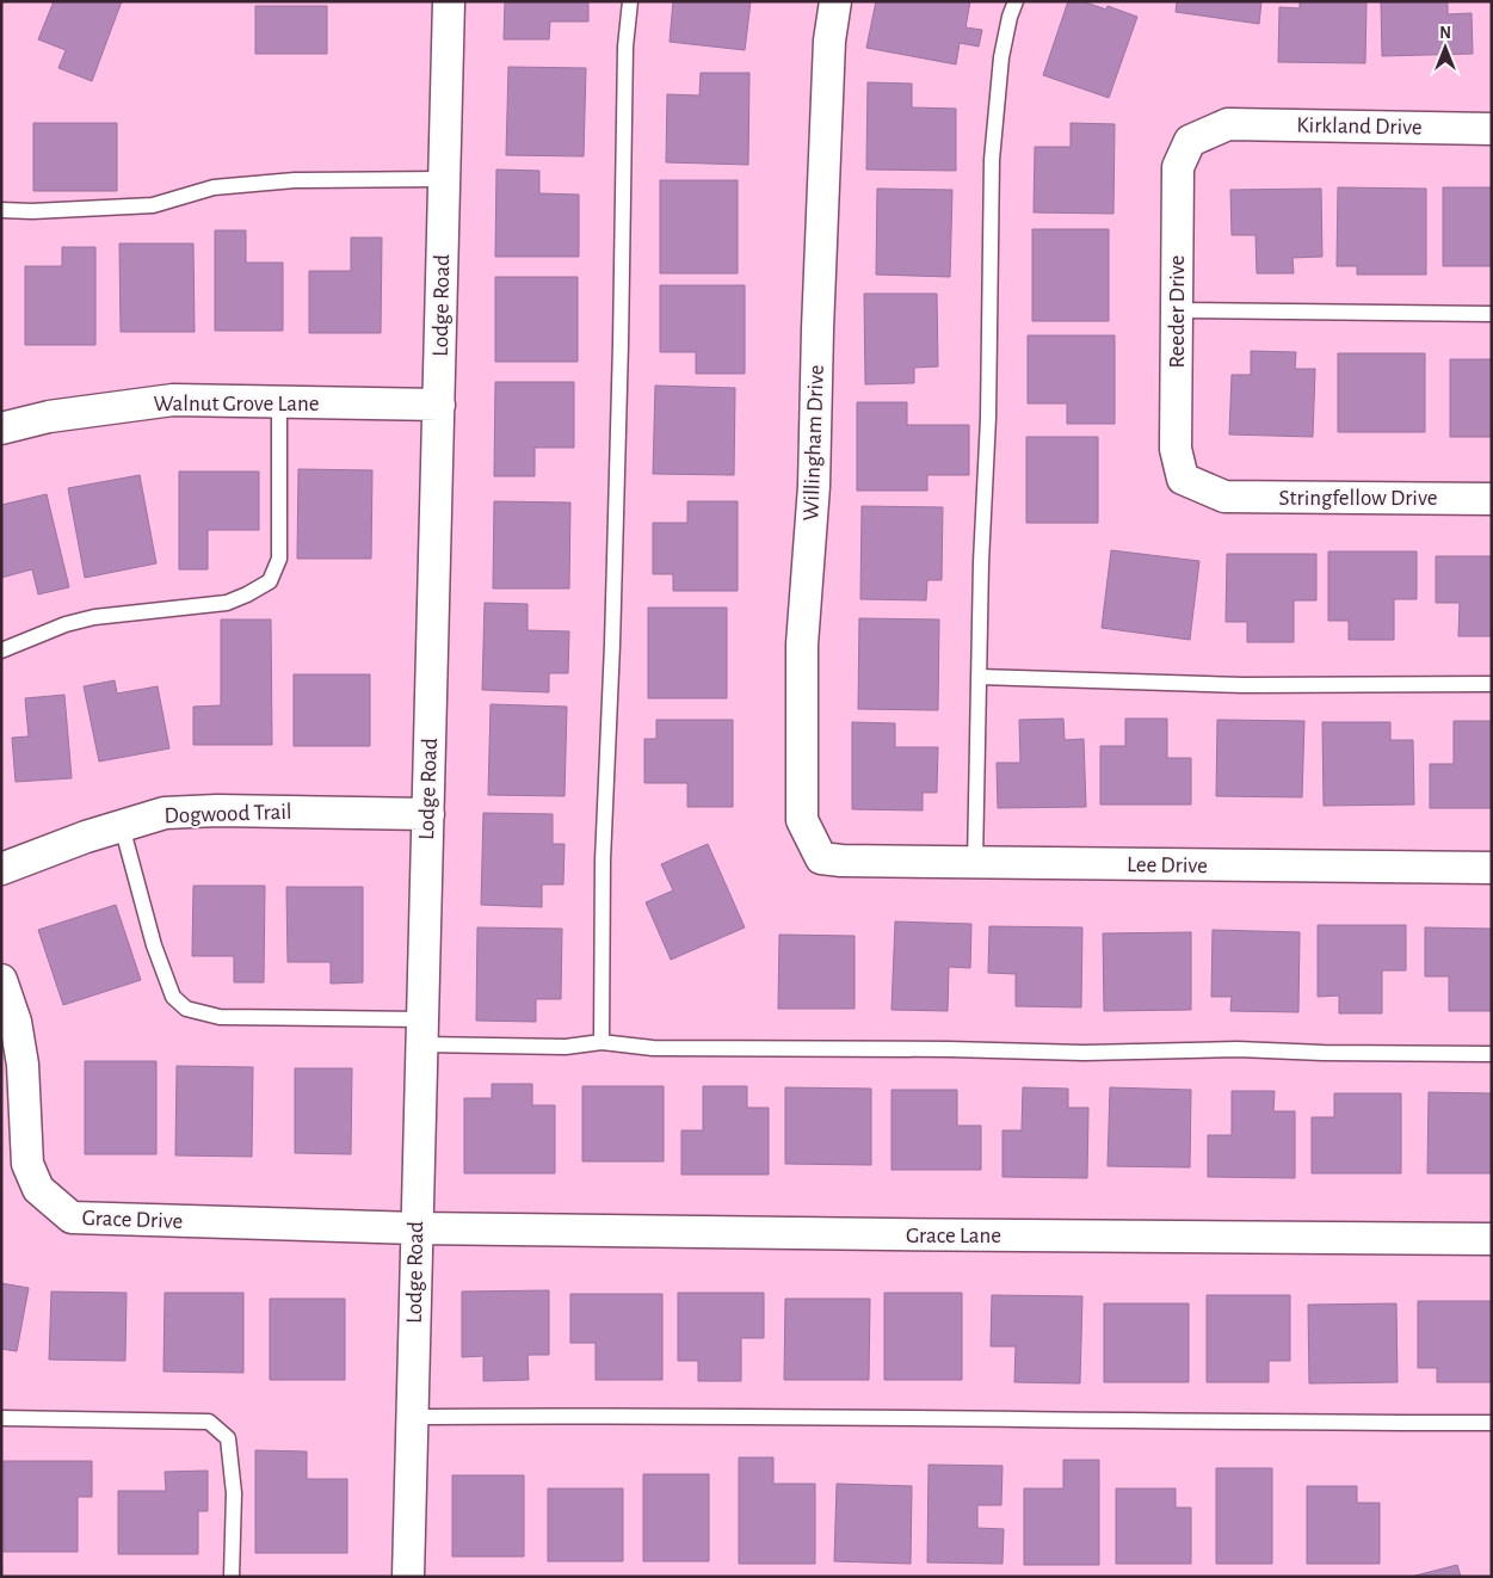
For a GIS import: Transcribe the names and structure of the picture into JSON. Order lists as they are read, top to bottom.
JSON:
{
  "streets": {
    "street": [
      "Kirkland Drive",
      "Lodge Road",
      "Reeder Drive",
      "Walnut Grove Lane",
      "Willingham Drive",
      "Stringfellow Drive",
      "Dogwood Trail",
      "Lee Drive",
      "Grace Drive",
      "Grace Lane"
    ]
  },
  "crossings": [
    ["Kirkland Drive", "Reeder Drive"],
    ["Lodge Road", "Walnut Grove Lane"],
    ["Lodge Road", "Dogwood Trail"],
    ["Lodge Road", "Grace Drive"],
    ["Lodge Road", "Grace Lane"],
    ["Reeder Drive", "Stringfellow Drive"],
    ["Willingham Drive", "Lee Drive"],
    ["Grace Drive", "Grace Lane"]
  ],
  "north": "top"
}
